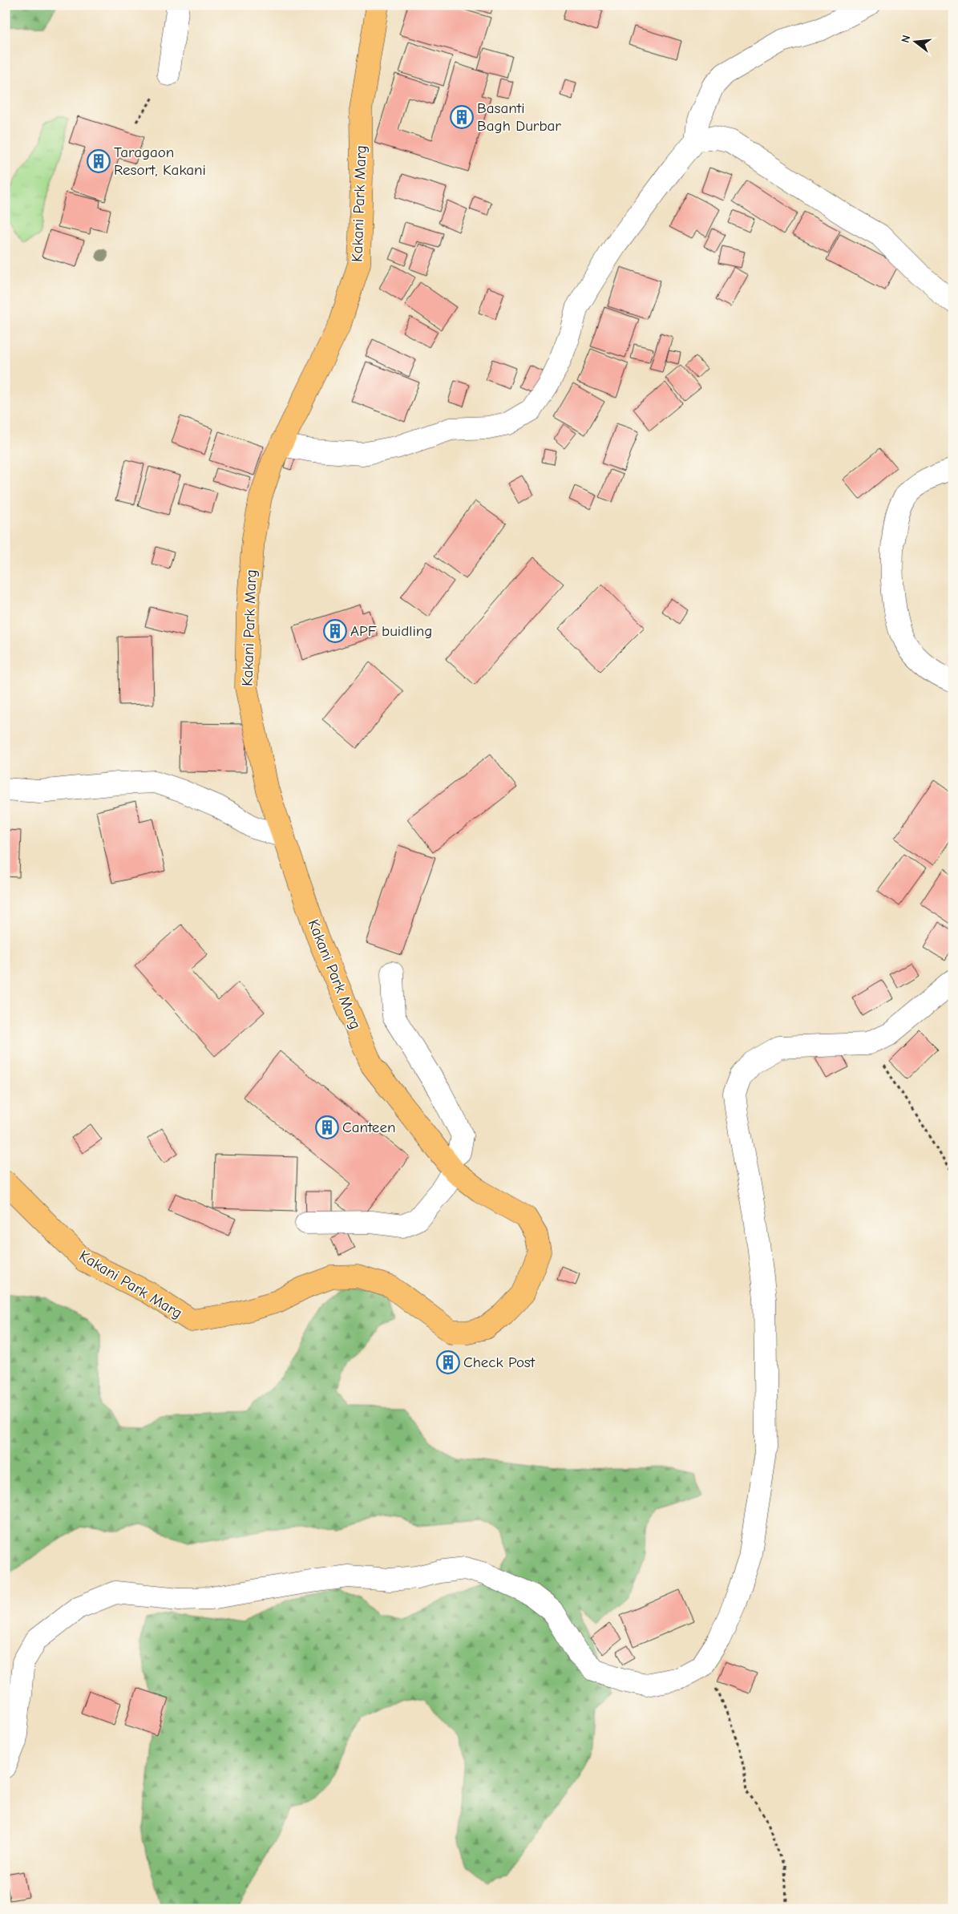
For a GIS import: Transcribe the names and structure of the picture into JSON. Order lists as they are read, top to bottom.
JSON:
{
  "streets": {
    "main road": ["Kakani Park Marg"]
  },
  "places": {
    "building": [
      "Basanti Bagh Durbar",
      "Taragaon Resort, Kakani",
      "APF buidling",
      "Canteen",
      "Check Post"
    ]
  },
  "north": "left"
}
